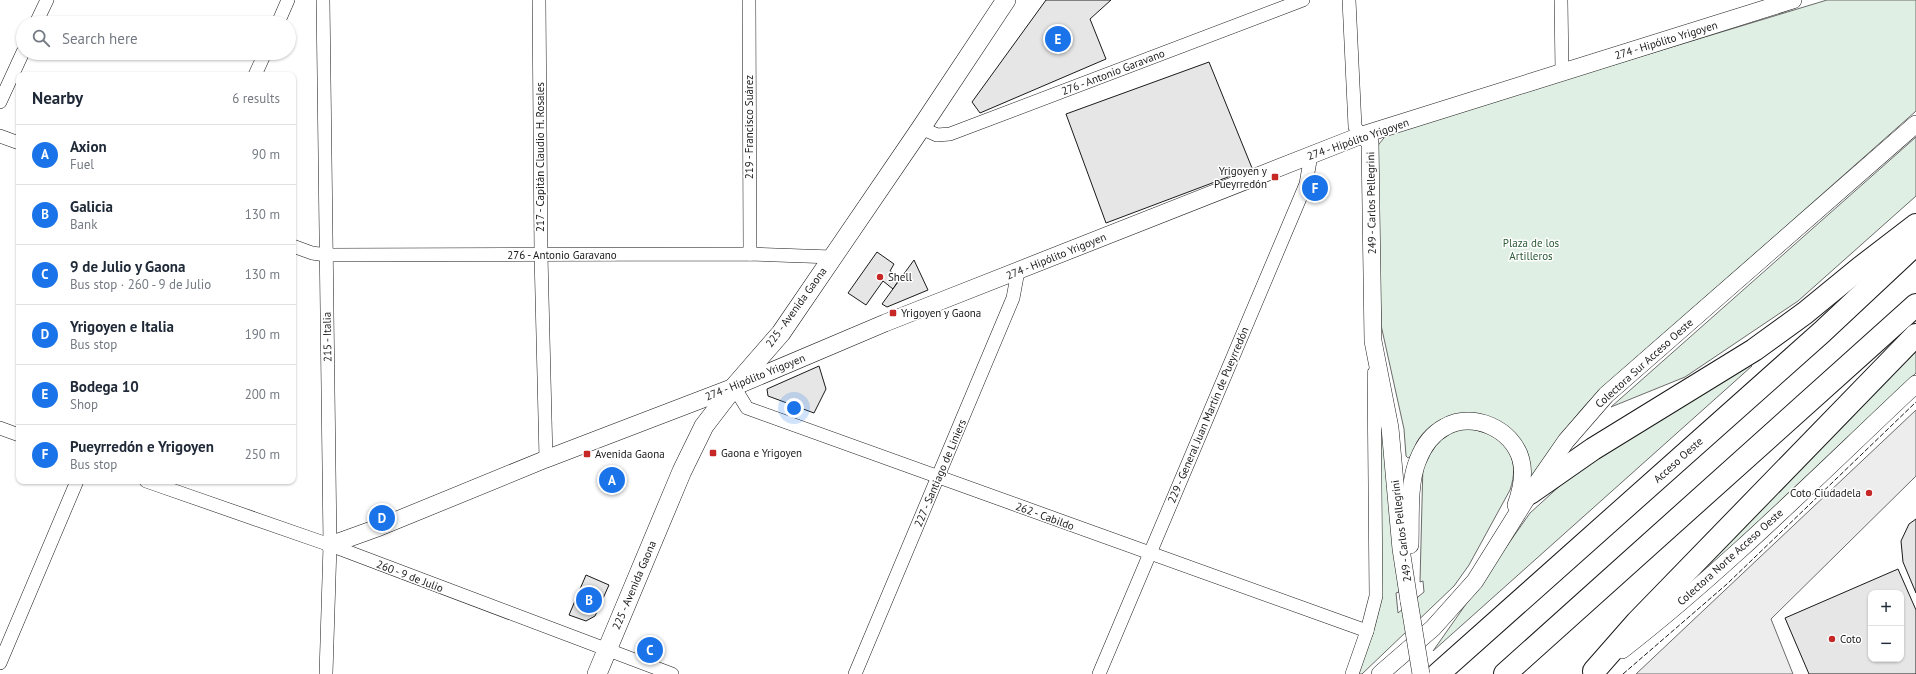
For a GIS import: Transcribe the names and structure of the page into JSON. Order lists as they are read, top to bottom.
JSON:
{
  "streets": {
    "highway": ["Acceso Oeste"],
    "main road": ["225 - Avenida Gaona"],
    "street": [
      "274 - Hipólito Yrigoyen",
      "276 - Antonio Garavano",
      "219 - Francisco Suárez",
      "217 - Capitán Claudio H. Rosales",
      "249 - Carlos Pellegrini",
      "215 - Italia",
      "Colectora Sur Acceso Oeste",
      "229 - General Juan Martín de Pueyrredón",
      "227 - Santiago de Liniers",
      "262 - Cabildo",
      "Colectora Norte Acceso Oeste",
      "260 - 9 de Julio"
    ]
  },
  "crossings": [
    ["274 - Hipólito Yrigoyen", "217 - Capitán Claudio H. Rosales"],
    ["274 - Hipólito Yrigoyen", "249 - Carlos Pellegrini"],
    ["274 - Hipólito Yrigoyen", "225 - Avenida Gaona"],
    ["274 - Hipólito Yrigoyen", "215 - Italia"],
    ["274 - Hipólito Yrigoyen", "229 - General Juan Martín de Pueyrredón"],
    ["274 - Hipólito Yrigoyen", "227 - Santiago de Liniers"],
    ["274 - Hipólito Yrigoyen", "262 - Cabildo"],
    ["274 - Hipólito Yrigoyen", "260 - 9 de Julio"],
    ["276 - Antonio Garavano", "219 - Francisco Suárez"],
    ["276 - Antonio Garavano", "217 - Capitán Claudio H. Rosales"],
    ["276 - Antonio Garavano", "225 - Avenida Gaona"],
    ["276 - Antonio Garavano", "215 - Italia"],
    ["249 - Carlos Pellegrini", "262 - Cabildo"],
    ["225 - Avenida Gaona", "262 - Cabildo"],
    ["225 - Avenida Gaona", "260 - 9 de Julio"],
    ["215 - Italia", "260 - 9 de Julio"],
    ["229 - General Juan Martín de Pueyrredón", "262 - Cabildo"],
    ["227 - Santiago de Liniers", "262 - Cabildo"]
  ],
  "parks": ["Plaza de los Artilleros"],
  "places": {
    "transit": [
      "Yrigoyen y Pueyrredón",
      "Yrigoyen y Gaona",
      "Gaona e Yrigoyen",
      "Avenida Gaona"
    ],
    "other": ["Shell", "Coto Ciudadela", "Coto"]
  },
  "page": {
    "search": "Search here",
    "pins": [
      "E",
      "F",
      "A",
      "D",
      "B",
      "C"
    ],
    "heading": ["Nearby", "6 results"],
    "list": [
      {
        "mark": "A",
        "name": "Axion",
        "note": "Fuel",
        "value": "90 m"
      },
      {
        "mark": "B",
        "name": "Galicia",
        "note": "Bank",
        "value": "130 m"
      },
      {
        "mark": "C",
        "name": "9 de Julio y Gaona",
        "note": "Bus stop · 260 - 9 de Julio",
        "value": "130 m"
      },
      {
        "mark": "D",
        "name": "Yrigoyen e Italia",
        "note": "Bus stop",
        "value": "190 m"
      },
      {
        "mark": "E",
        "name": "Bodega 10",
        "note": "Shop",
        "value": "200 m"
      },
      {
        "mark": "F",
        "name": "Pueyrredón e Yrigoyen",
        "note": "Bus stop",
        "value": "250 m"
      }
    ],
    "map_buttons": ["+", "−"]
  }
}
